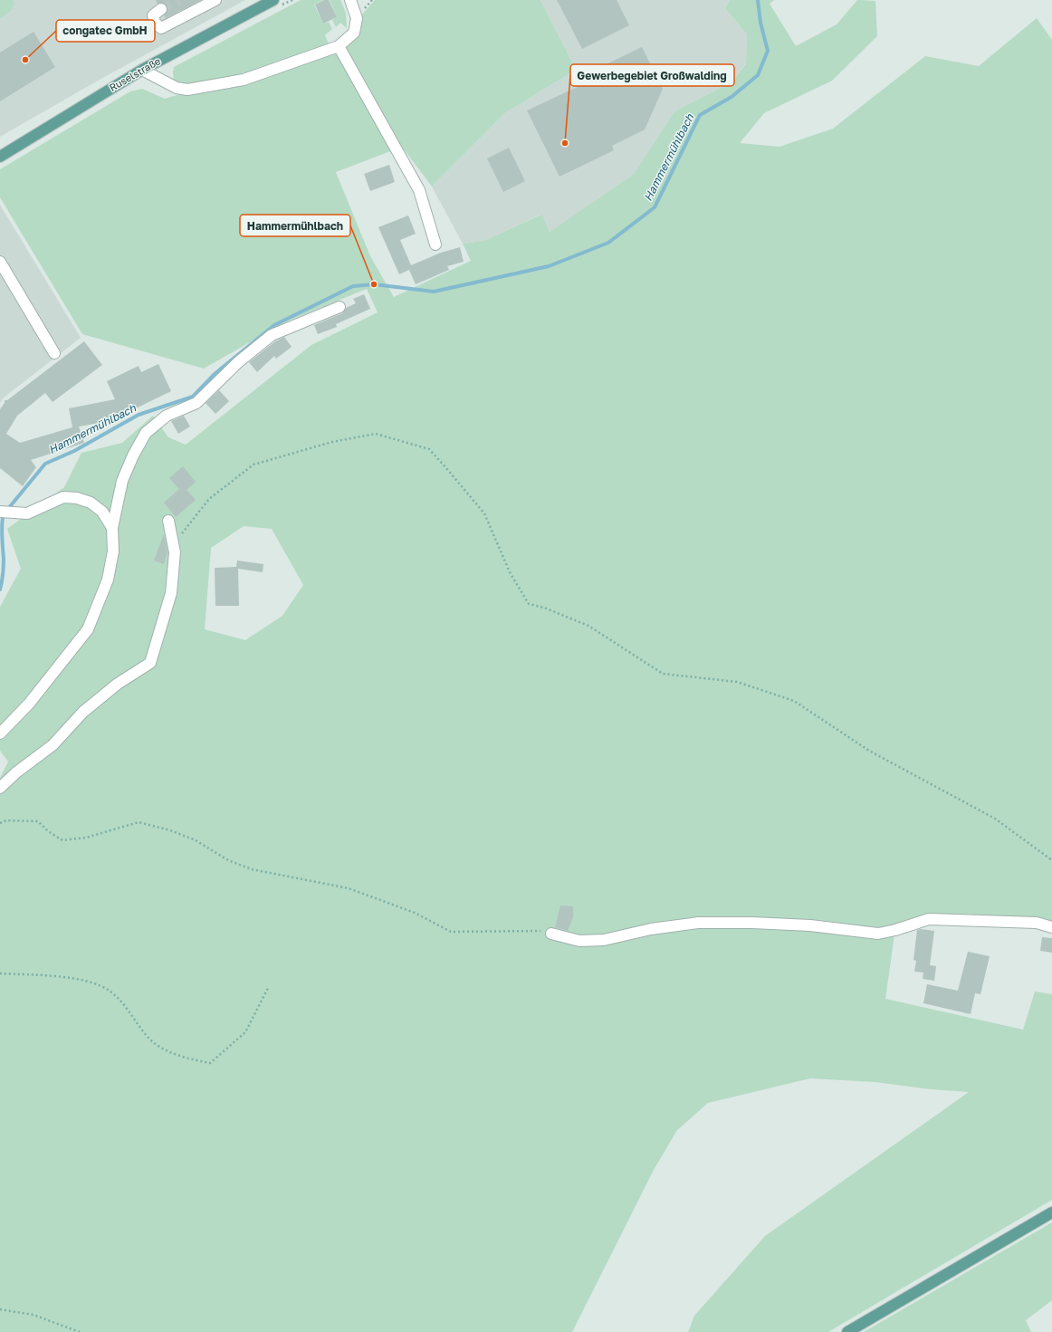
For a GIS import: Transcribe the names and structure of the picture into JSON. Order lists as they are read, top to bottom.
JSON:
{
  "streets": {
    "main road": ["Ruselstraße"]
  },
  "water": ["Hammermühlbach"],
  "places": ["congatec GmbH", "Gewerbegebiet Großwalding", "Hammermühlbach"]
}
